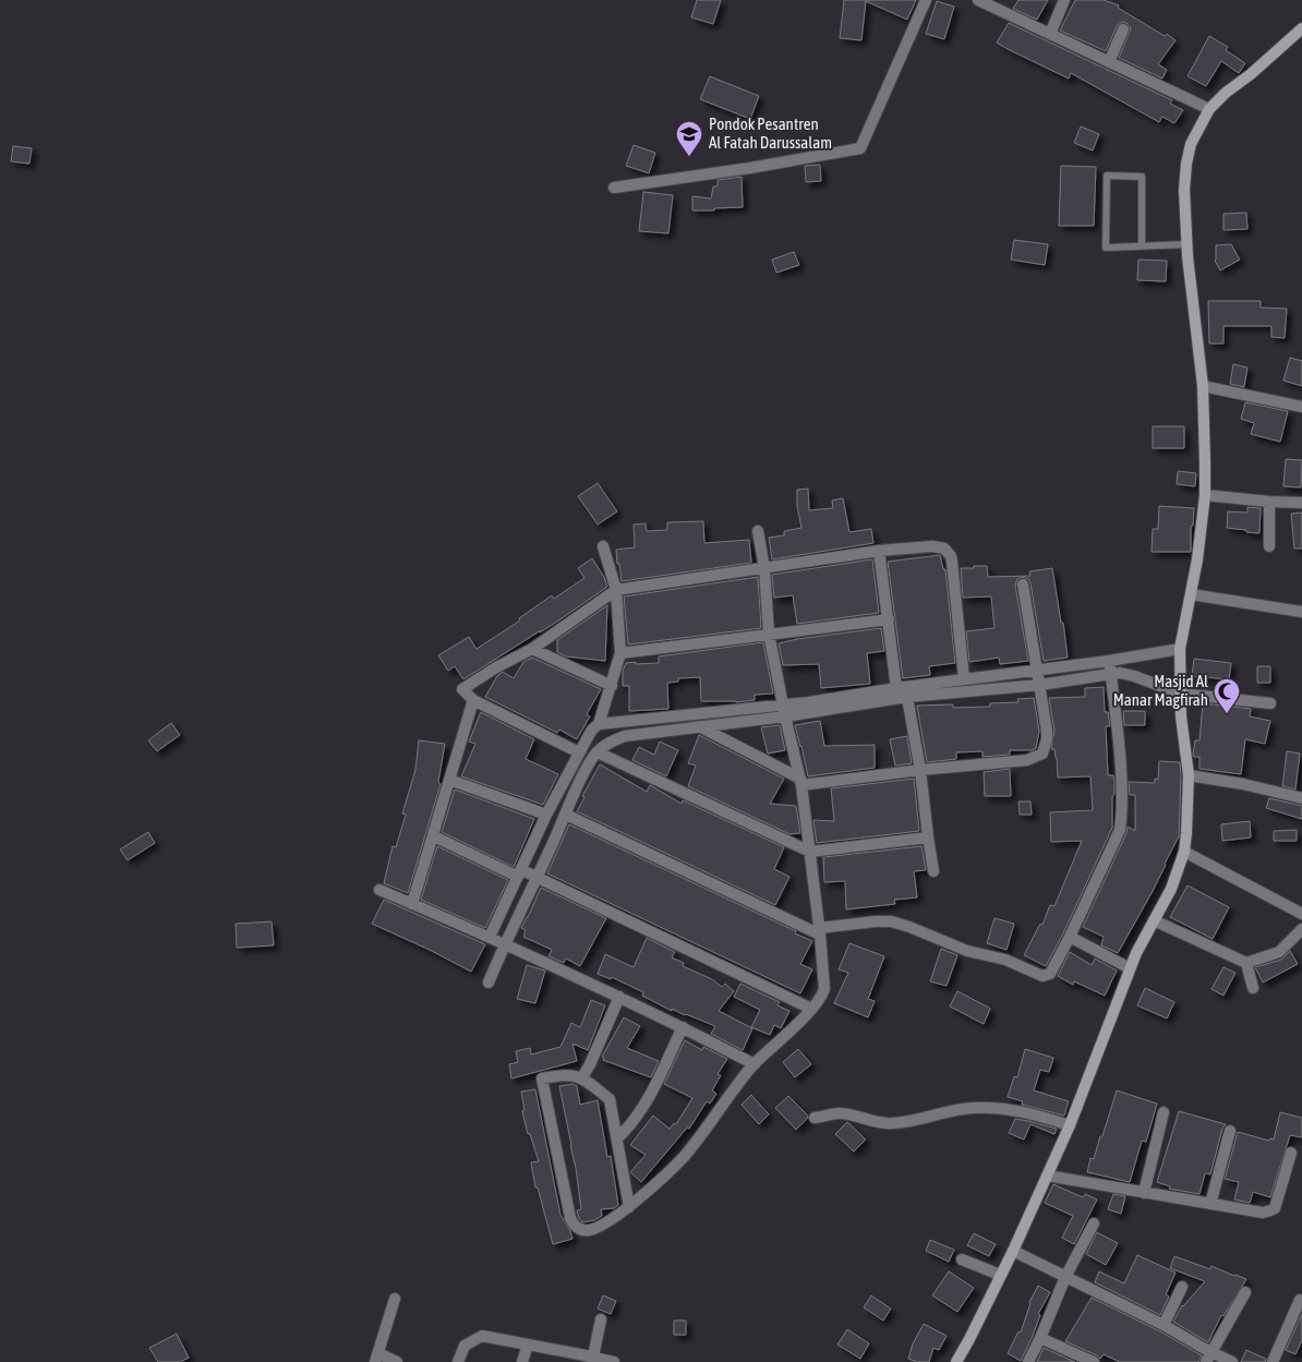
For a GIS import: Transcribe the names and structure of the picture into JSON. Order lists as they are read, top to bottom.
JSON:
{
  "places": {
    "school or university": ["Pondok Pesantren Al Fatah Darussalam"],
    "mosque": ["Masjid Al Manar Magfirah"]
  }
}
